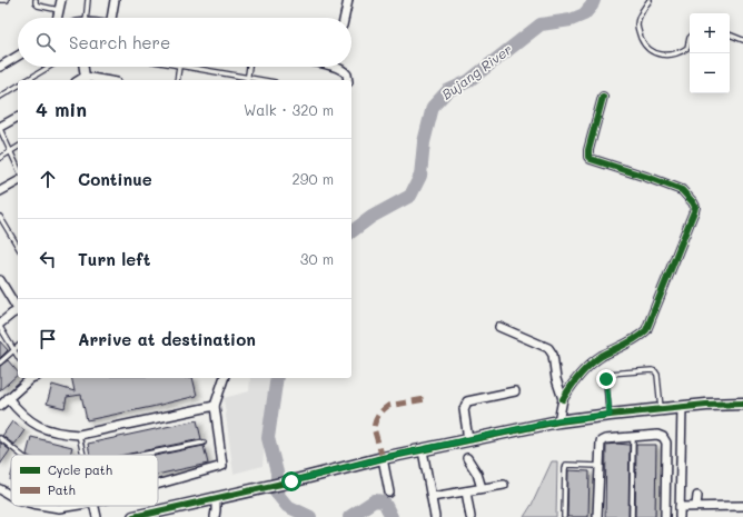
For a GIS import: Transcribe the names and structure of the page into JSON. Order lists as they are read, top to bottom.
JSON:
{
  "water": ["Bujang River"],
  "legend": ["Cycle path", "Path"],
  "page": {
    "map_buttons": ["+", "−"],
    "search": "Search here",
    "heading": ["4 min", "Walk · 320 m"],
    "list": [
      ["Continue", "290 m"],
      ["Turn left", "30 m"],
      "Arrive at destination"
    ]
  }
}
